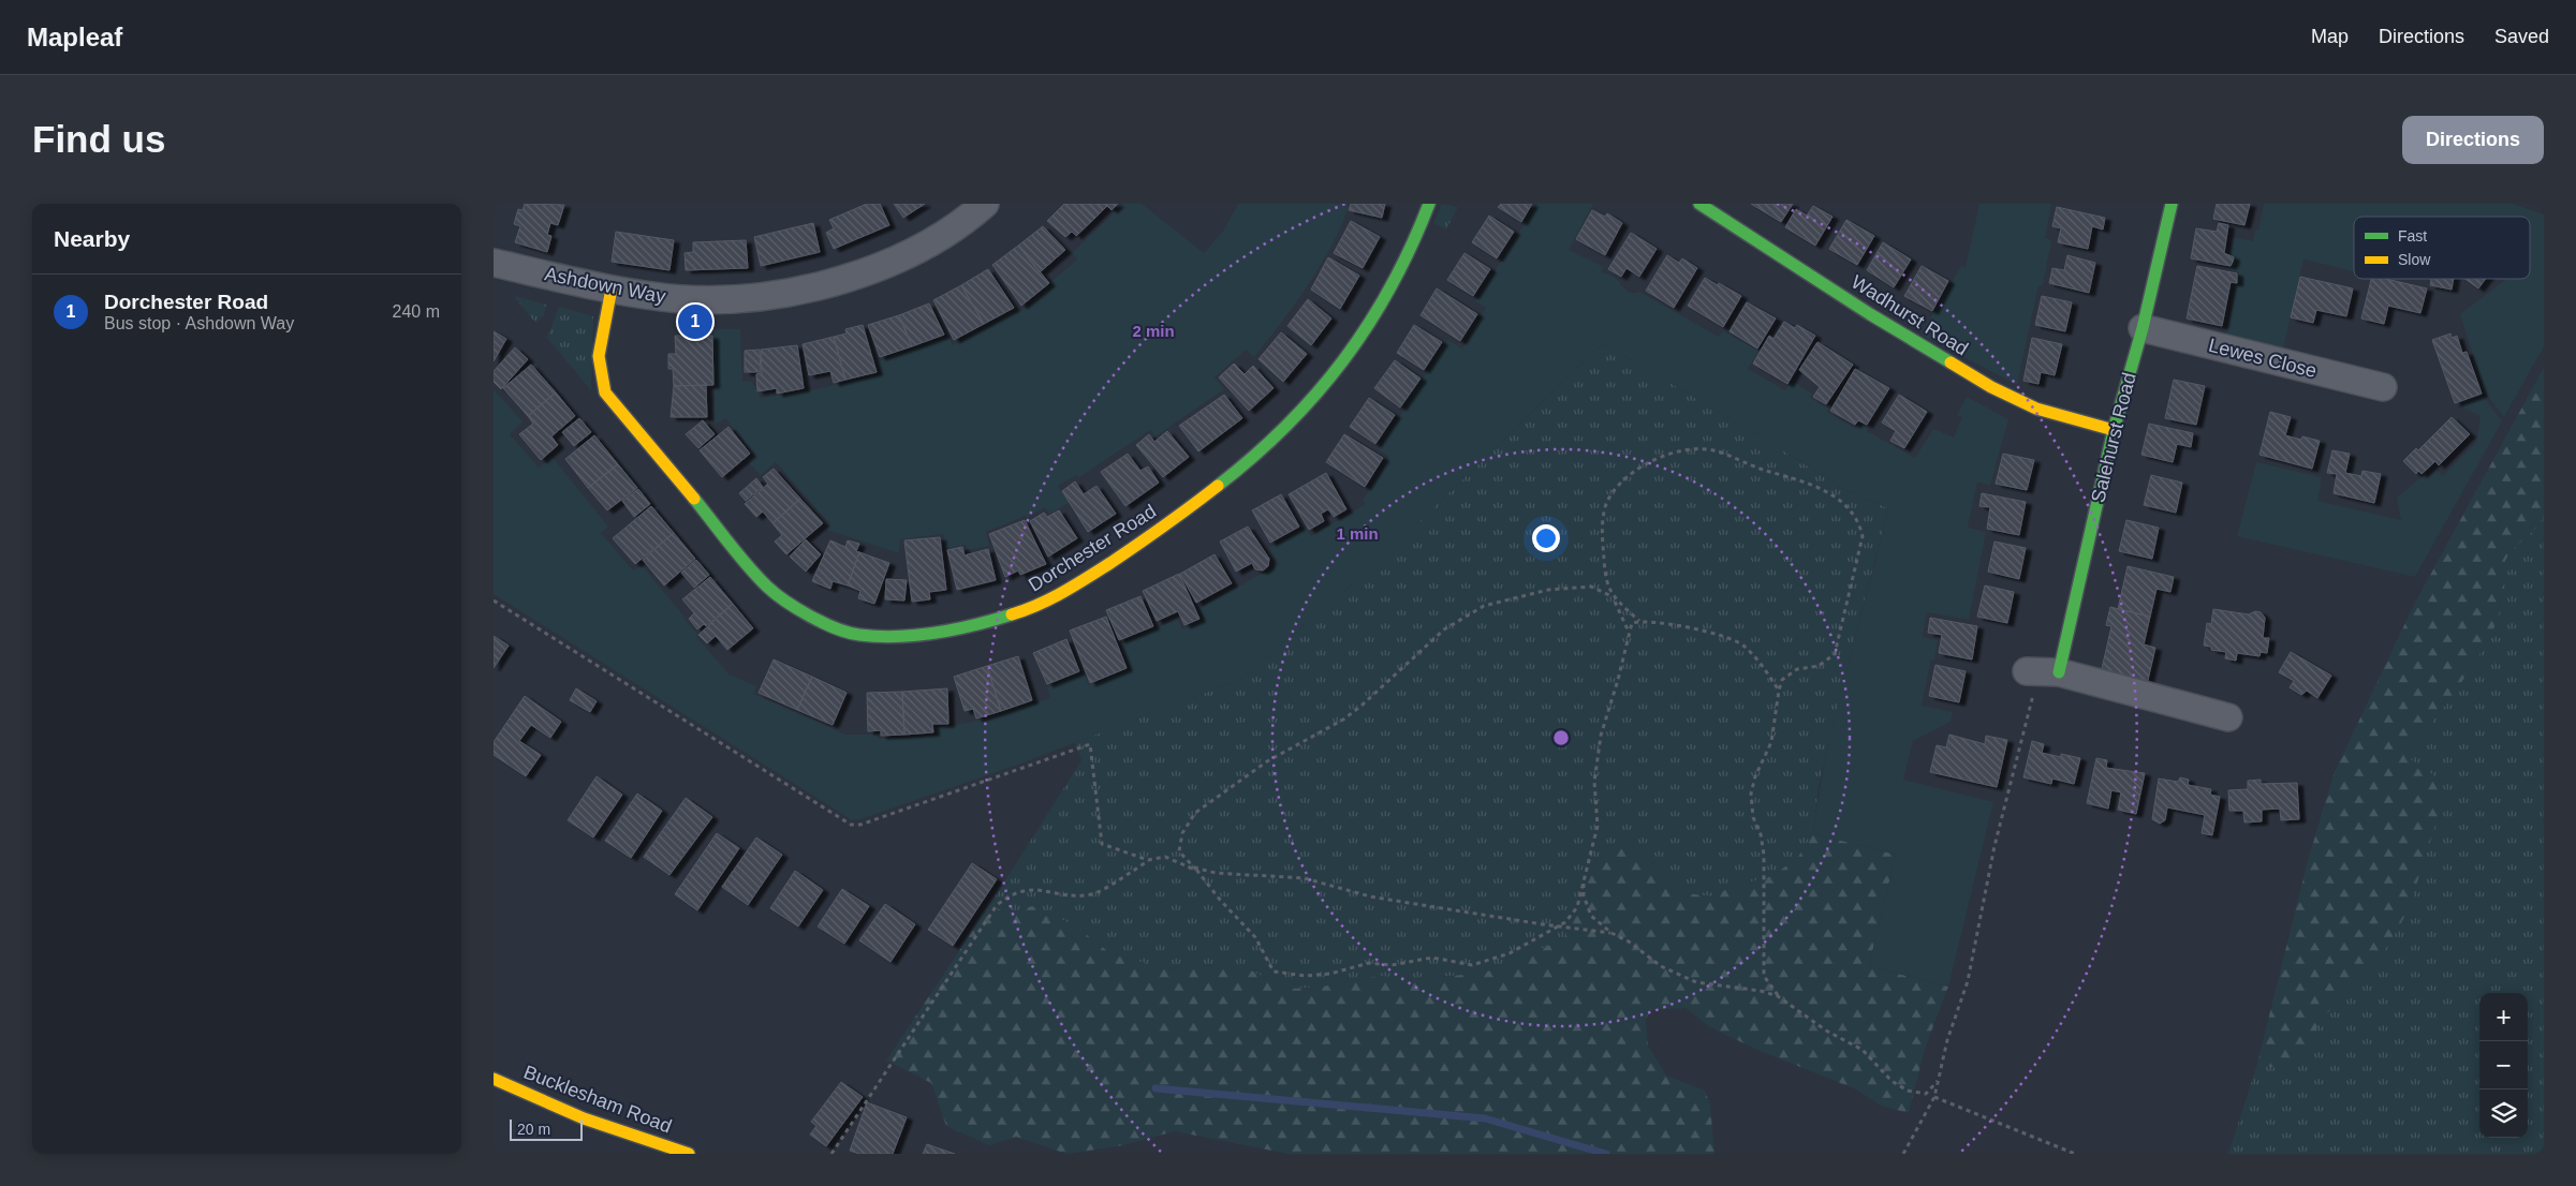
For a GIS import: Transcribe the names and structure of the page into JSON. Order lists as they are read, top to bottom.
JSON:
{
  "streets": {
    "street": [
      "Ashdown Way",
      "Wadhurst Road",
      "Lewes Close",
      "Salehurst Road",
      "Dorchester Road",
      "Bucklesham Road"
    ]
  },
  "crossings": [
    ["Ashdown Way", "Dorchester Road"],
    ["Wadhurst Road", "Salehurst Road"],
    ["Lewes Close", "Salehurst Road"]
  ],
  "legend": ["Fast", "Slow"],
  "scale_bar": "20 m",
  "page": {
    "header": "Mapleaf",
    "nav": ["Map", "Directions", "Saved"],
    "buttons": "Directions",
    "title": "Find us",
    "heading": "Nearby",
    "list": [
      {
        "mark": "1",
        "name": "Dorchester Road",
        "note": "Bus stop · Ashdown Way",
        "value": "240 m"
      }
    ],
    "pins": "1",
    "map_buttons": ["+", "−"],
    "scale": "20 m"
  },
  "rings": ["2 min", "1 min"]
}
